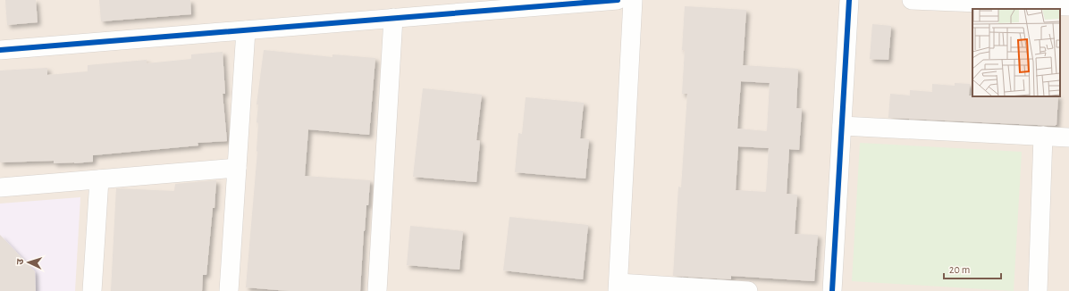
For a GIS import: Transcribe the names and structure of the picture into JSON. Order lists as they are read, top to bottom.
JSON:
{
  "scale_bar": "20 m",
  "north": "left"
}
